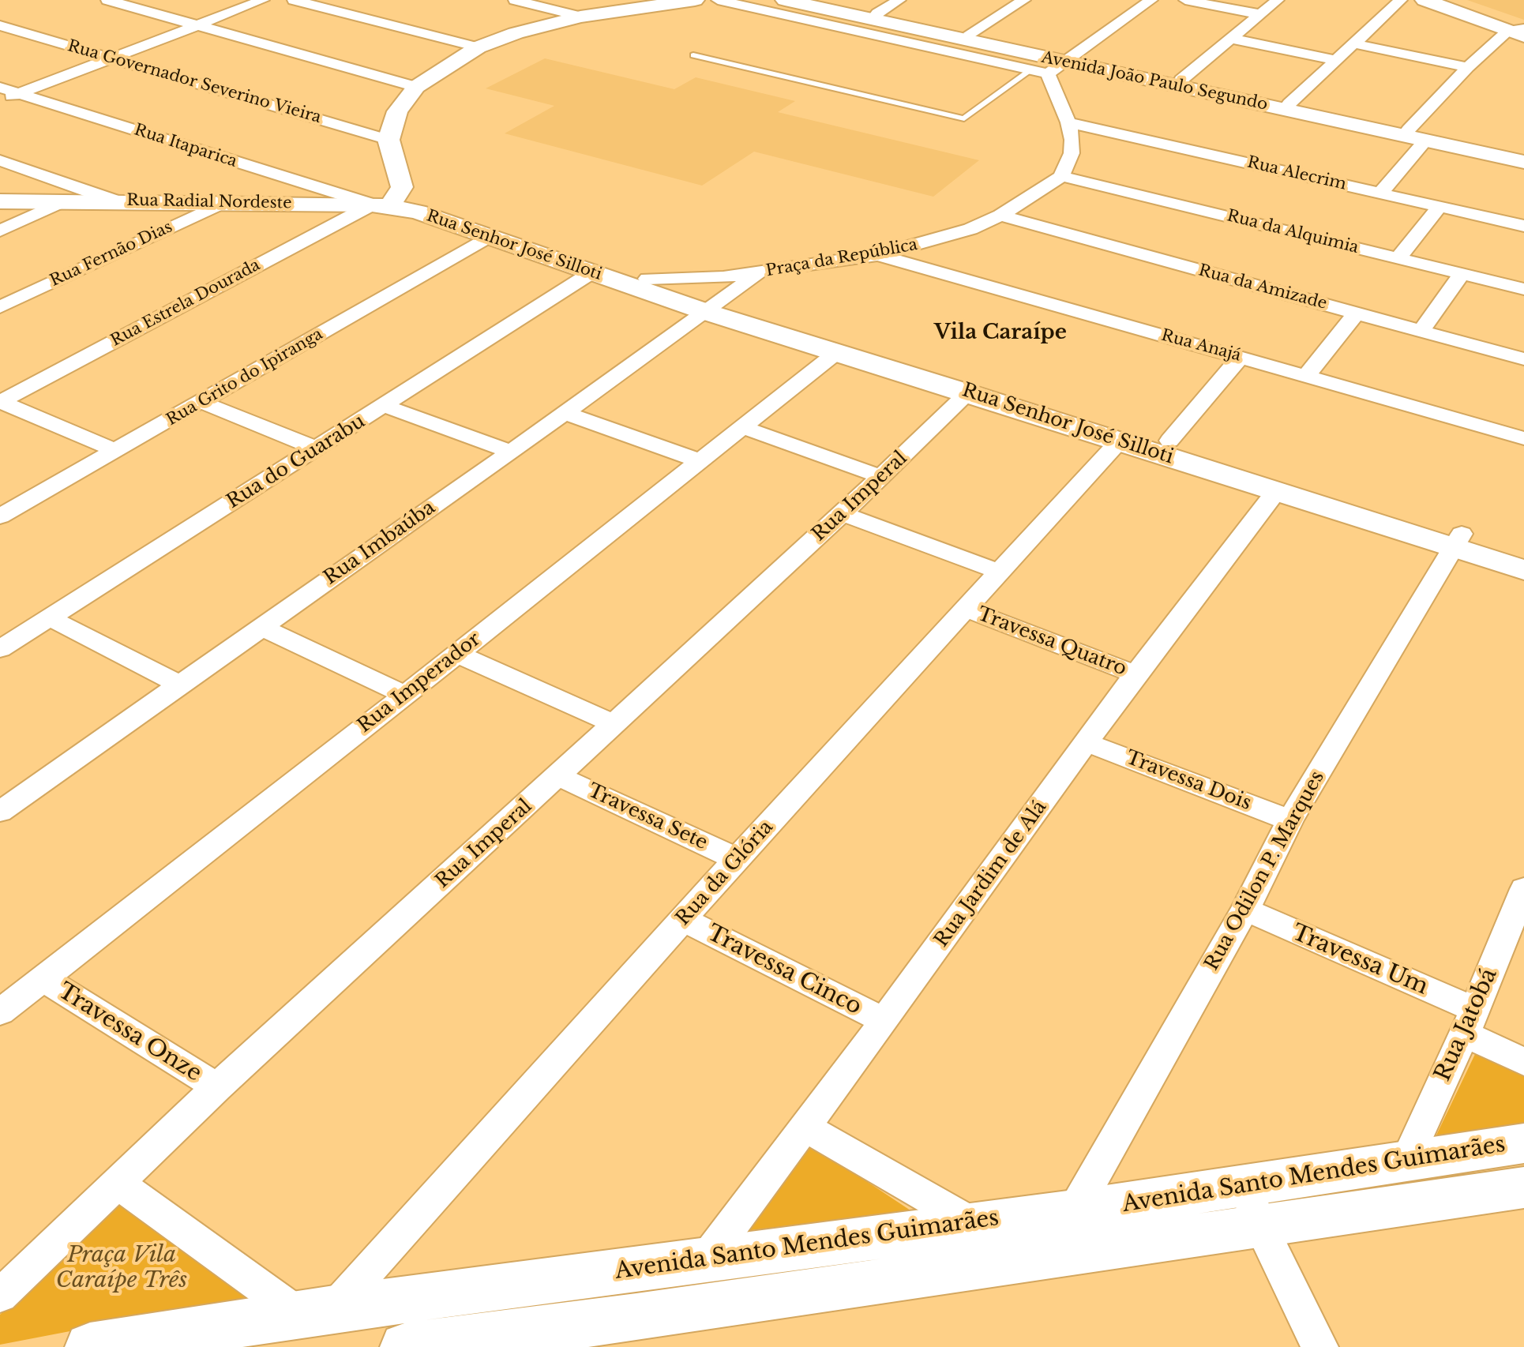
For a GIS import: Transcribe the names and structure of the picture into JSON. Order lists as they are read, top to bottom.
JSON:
{
  "streets": {
    "street": [
      "Avenida João Paulo Segundo",
      "Rua Governador Severino Vieira",
      "Rua Itaparica",
      "Rua Alecrim",
      "Rua Radial Nordeste",
      "Rua da Alquimia",
      "Rua Senhor José Silloti",
      "Rua Fernão Dias",
      "Praça da República",
      "Rua da Amizade",
      "Rua Estrela Dourada",
      "Rua Anajá",
      "Rua Grito do Ipiranga",
      "Rua do Guarabu",
      "Rua Imperal",
      "Rua Imbaúba",
      "Travessa Quatro",
      "Rua Imperador",
      "Travessa Dois",
      "Travessa Sete",
      "Rua Odilon P. Marques",
      "Rua da Glória",
      "Rua Jardim de Alá",
      "Travessa Um",
      "Travessa Cinco",
      "Rua Jatobá",
      "Travessa Onze",
      "Avenida Santo Mendes Guimarães"
    ]
  },
  "crossings": [
    ["Rua Itaparica", "Rua Radial Nordeste"],
    ["Rua Itaparica", "Rua Estrela Dourada"],
    ["Rua Radial Nordeste", "Rua Senhor José Silloti"],
    ["Rua Radial Nordeste", "Rua Fernão Dias"],
    ["Rua Radial Nordeste", "Rua Estrela Dourada"],
    ["Rua da Alquimia", "Praça da República"],
    ["Rua Senhor José Silloti", "Praça da República"],
    ["Rua Senhor José Silloti", "Rua Grito do Ipiranga"],
    ["Rua Senhor José Silloti", "Rua do Guarabu"],
    ["Rua Senhor José Silloti", "Rua Imperal"],
    ["Rua Senhor José Silloti", "Rua Imbaúba"],
    ["Rua Senhor José Silloti", "Rua Imperador"],
    ["Rua Senhor José Silloti", "Rua Odilon P. Marques"],
    ["Rua Senhor José Silloti", "Rua da Glória"],
    ["Rua Senhor José Silloti", "Rua Jardim de Alá"],
    ["Praça da República", "Rua da Amizade"],
    ["Praça da República", "Rua Anajá"],
    ["Praça da República", "Rua Imbaúba"],
    ["Rua Imperal", "Travessa Sete"],
    ["Rua Imperal", "Travessa Onze"],
    ["Travessa Quatro", "Rua da Glória"],
    ["Travessa Quatro", "Rua Jardim de Alá"],
    ["Rua Imperador", "Travessa Onze"],
    ["Travessa Dois", "Rua Odilon P. Marques"],
    ["Travessa Dois", "Rua Jardim de Alá"],
    ["Travessa Sete", "Rua da Glória"],
    ["Rua Odilon P. Marques", "Travessa Um"],
    ["Rua Odilon P. Marques", "Avenida Santo Mendes Guimarães"],
    ["Rua da Glória", "Travessa Cinco"],
    ["Rua da Glória", "Avenida Santo Mendes Guimarães"],
    ["Rua Jardim de Alá", "Travessa Cinco"],
    ["Rua Jardim de Alá", "Avenida Santo Mendes Guimarães"],
    ["Travessa Um", "Rua Jatobá"],
    ["Rua Jatobá", "Avenida Santo Mendes Guimarães"]
  ],
  "districts": ["Vila Caraípe"],
  "parks": ["Praça Vila Caraípe Três"]
}
